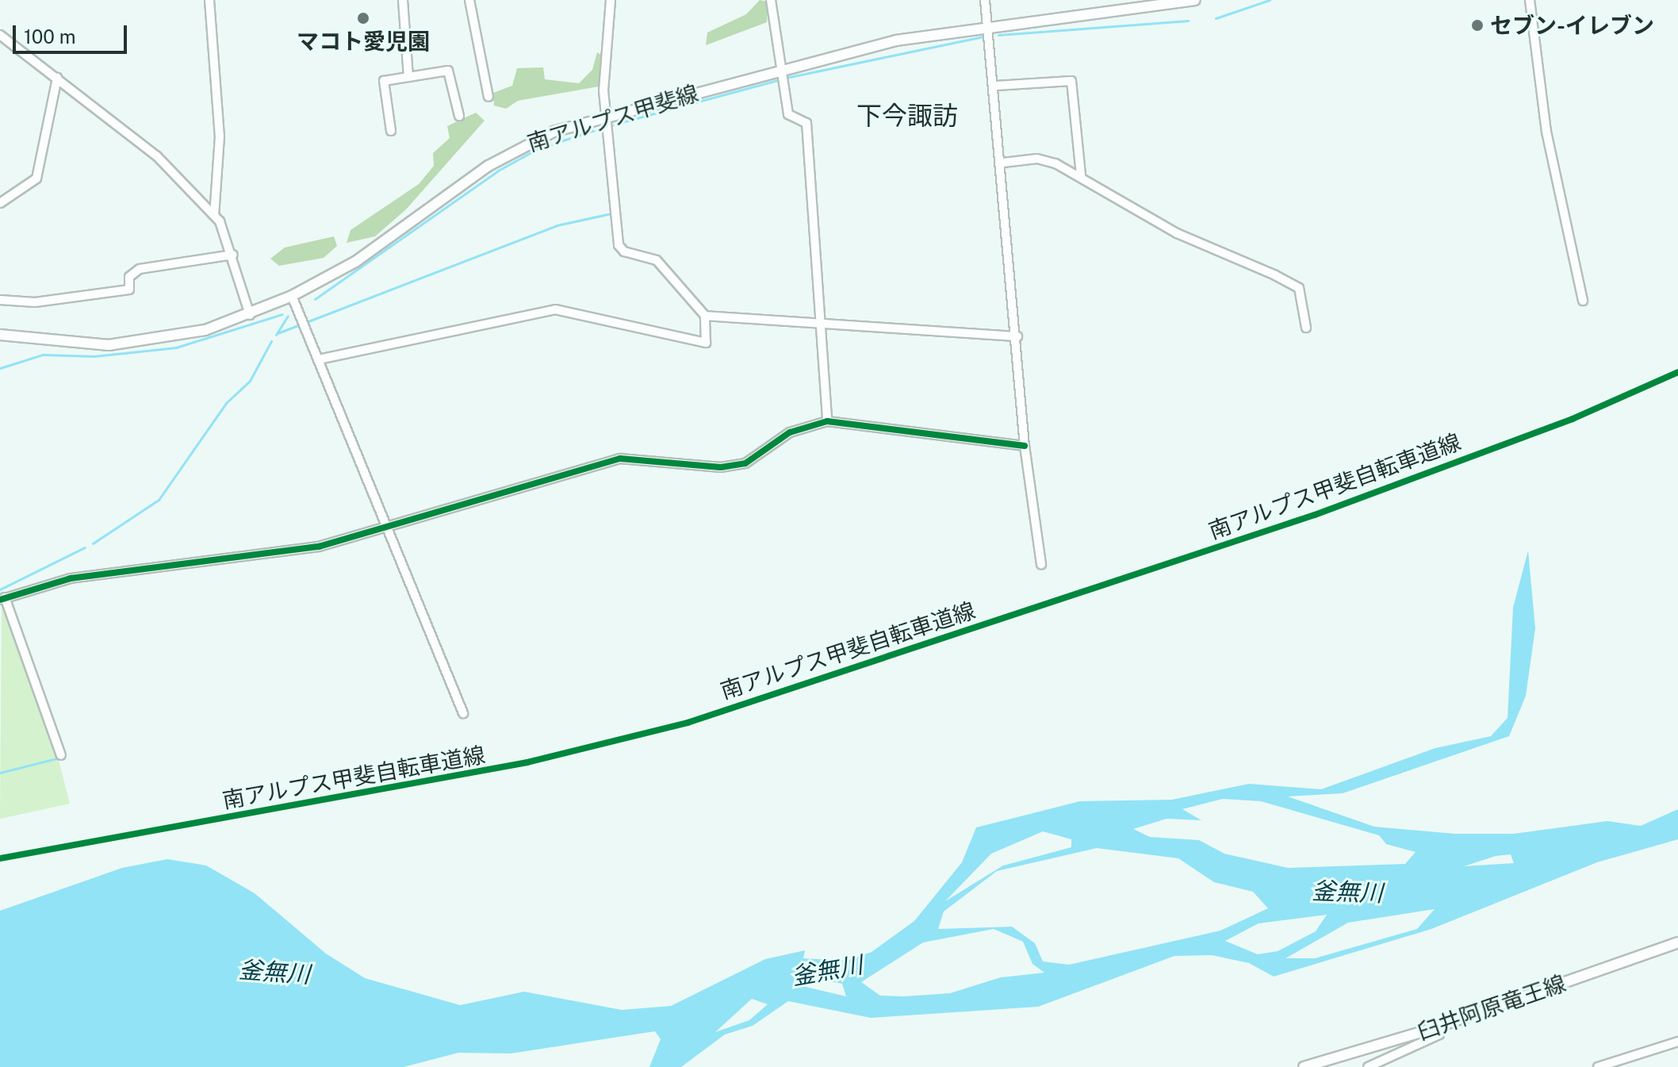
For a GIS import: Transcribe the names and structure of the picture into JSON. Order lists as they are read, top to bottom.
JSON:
{
  "streets": {
    "main road": ["南アルプス甲斐線", "臼井阿原竜王線"],
    "cycle path": ["南アルプス甲斐自転車道線"]
  },
  "districts": ["下今諏訪"],
  "water": ["釜無川"],
  "places": ["マコト愛児園", "セブン-イレブン"],
  "scale_bar": "100 m"
}
